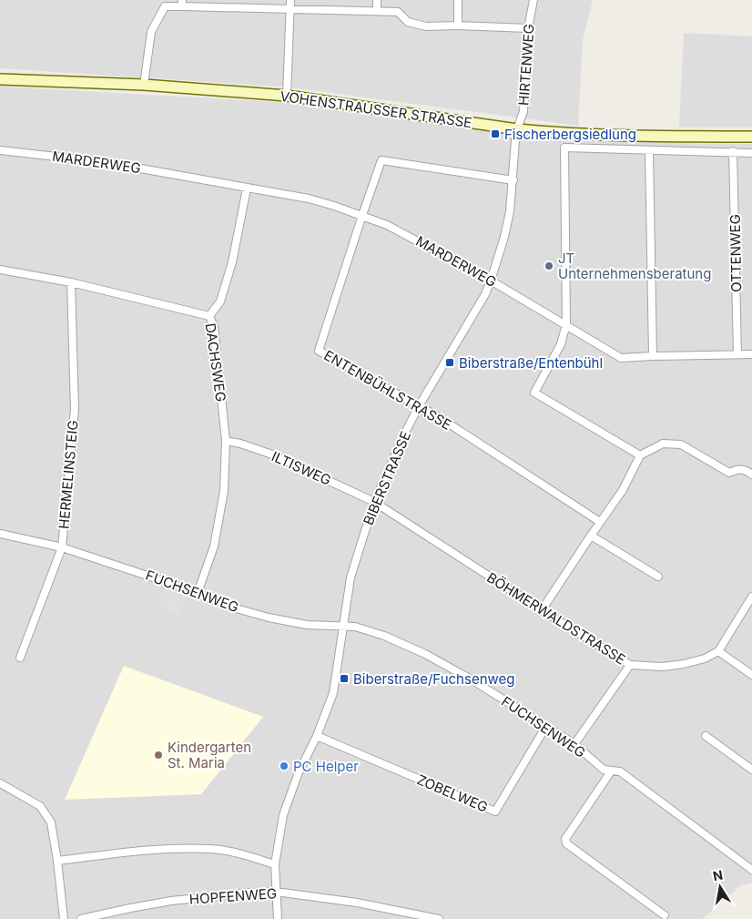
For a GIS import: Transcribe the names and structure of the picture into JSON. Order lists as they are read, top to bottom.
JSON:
{
  "streets": {
    "main road": ["VOHENSTRAUSSER STRASSE"],
    "street": [
      "HIRTENWEG",
      "MARDERWEG",
      "OTTENWEG",
      "DACHSWEG",
      "ENTENBÜHLSTRASSE",
      "ILTISWEG",
      "HERMELINSTEIG",
      "BIBERSTRASSE",
      "FUCHSENWEG",
      "BÖHMERWALDSTRASSE",
      "ZOBELWEG",
      "HOPFENWEG"
    ]
  },
  "crossings": [
    ["HIRTENWEG", "VOHENSTRAUSSER STRASSE"],
    ["HIRTENWEG", "BIBERSTRASSE"],
    ["VOHENSTRAUSSER STRASSE", "BIBERSTRASSE"],
    ["MARDERWEG", "OTTENWEG"],
    ["MARDERWEG", "ENTENBÜHLSTRASSE"],
    ["MARDERWEG", "BIBERSTRASSE"],
    ["DACHSWEG", "ILTISWEG"],
    ["DACHSWEG", "HERMELINSTEIG"],
    ["DACHSWEG", "FUCHSENWEG"],
    ["ENTENBÜHLSTRASSE", "BIBERSTRASSE"],
    ["ILTISWEG", "BIBERSTRASSE"],
    ["ILTISWEG", "BÖHMERWALDSTRASSE"],
    ["HERMELINSTEIG", "FUCHSENWEG"],
    ["BIBERSTRASSE", "FUCHSENWEG"],
    ["BIBERSTRASSE", "BÖHMERWALDSTRASSE"],
    ["BIBERSTRASSE", "ZOBELWEG"],
    ["BIBERSTRASSE", "HOPFENWEG"],
    ["FUCHSENWEG", "ZOBELWEG"]
  ],
  "places": {
    "transit": ["Fischerbergsiedlung", "Biberstraße/Entenbühl", "Biberstraße/Fuchsenweg"],
    "other": ["JT Unternehmensberatung", "Kindergarten St. Maria", "PC Helper"]
  },
  "north": "top"
}
